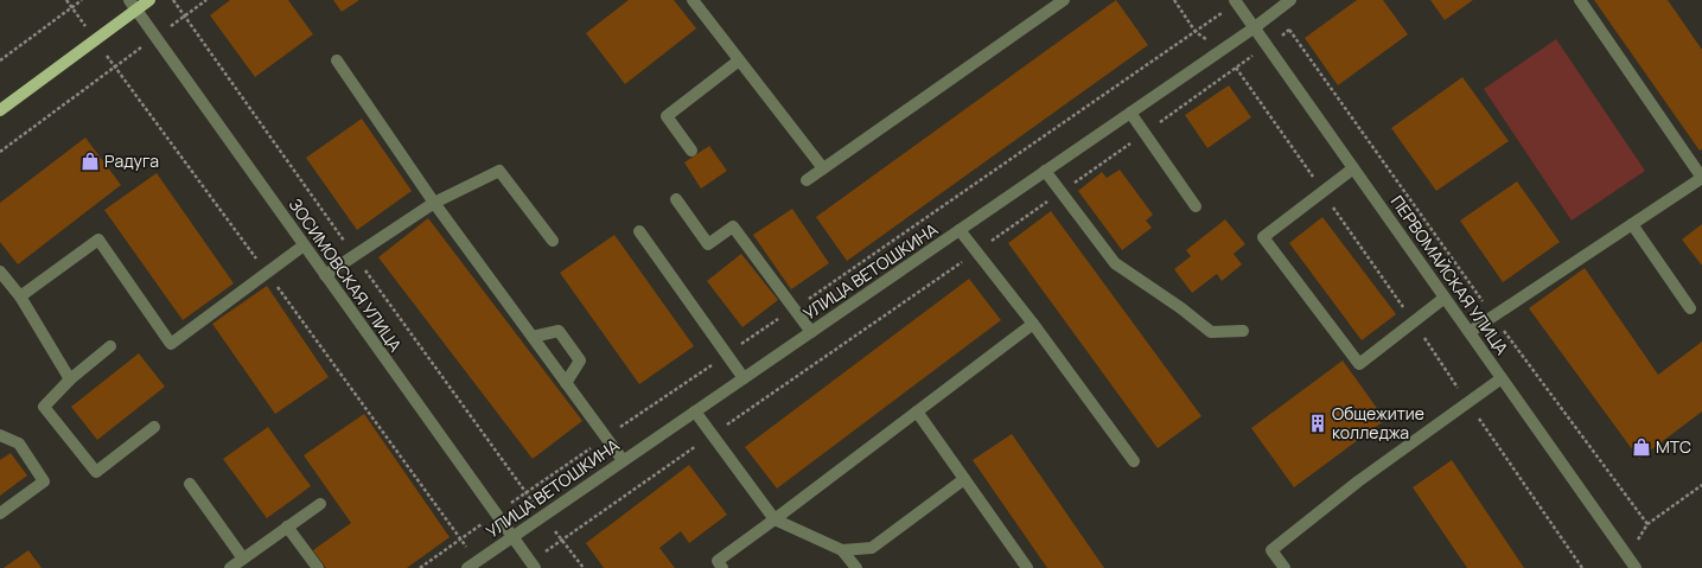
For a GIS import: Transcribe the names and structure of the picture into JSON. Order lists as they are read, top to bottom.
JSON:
{
  "streets": {
    "street": ["УЛИЦА ВЕТОШКИНА", "ЗОСИМОВСКАЯ УЛИЦА", "ПЕРВОМАЙСКАЯ УЛИЦА"]
  },
  "crossings": [
    ["УЛИЦА ВЕТОШКИНА", "ЗОСИМОВСКАЯ УЛИЦА"],
    ["УЛИЦА ВЕТОШКИНА", "ПЕРВОМАЙСКАЯ УЛИЦА"]
  ],
  "places": {
    "shop": ["Радуга", "МТС"],
    "building": ["Общежитие колледжа"]
  }
}
